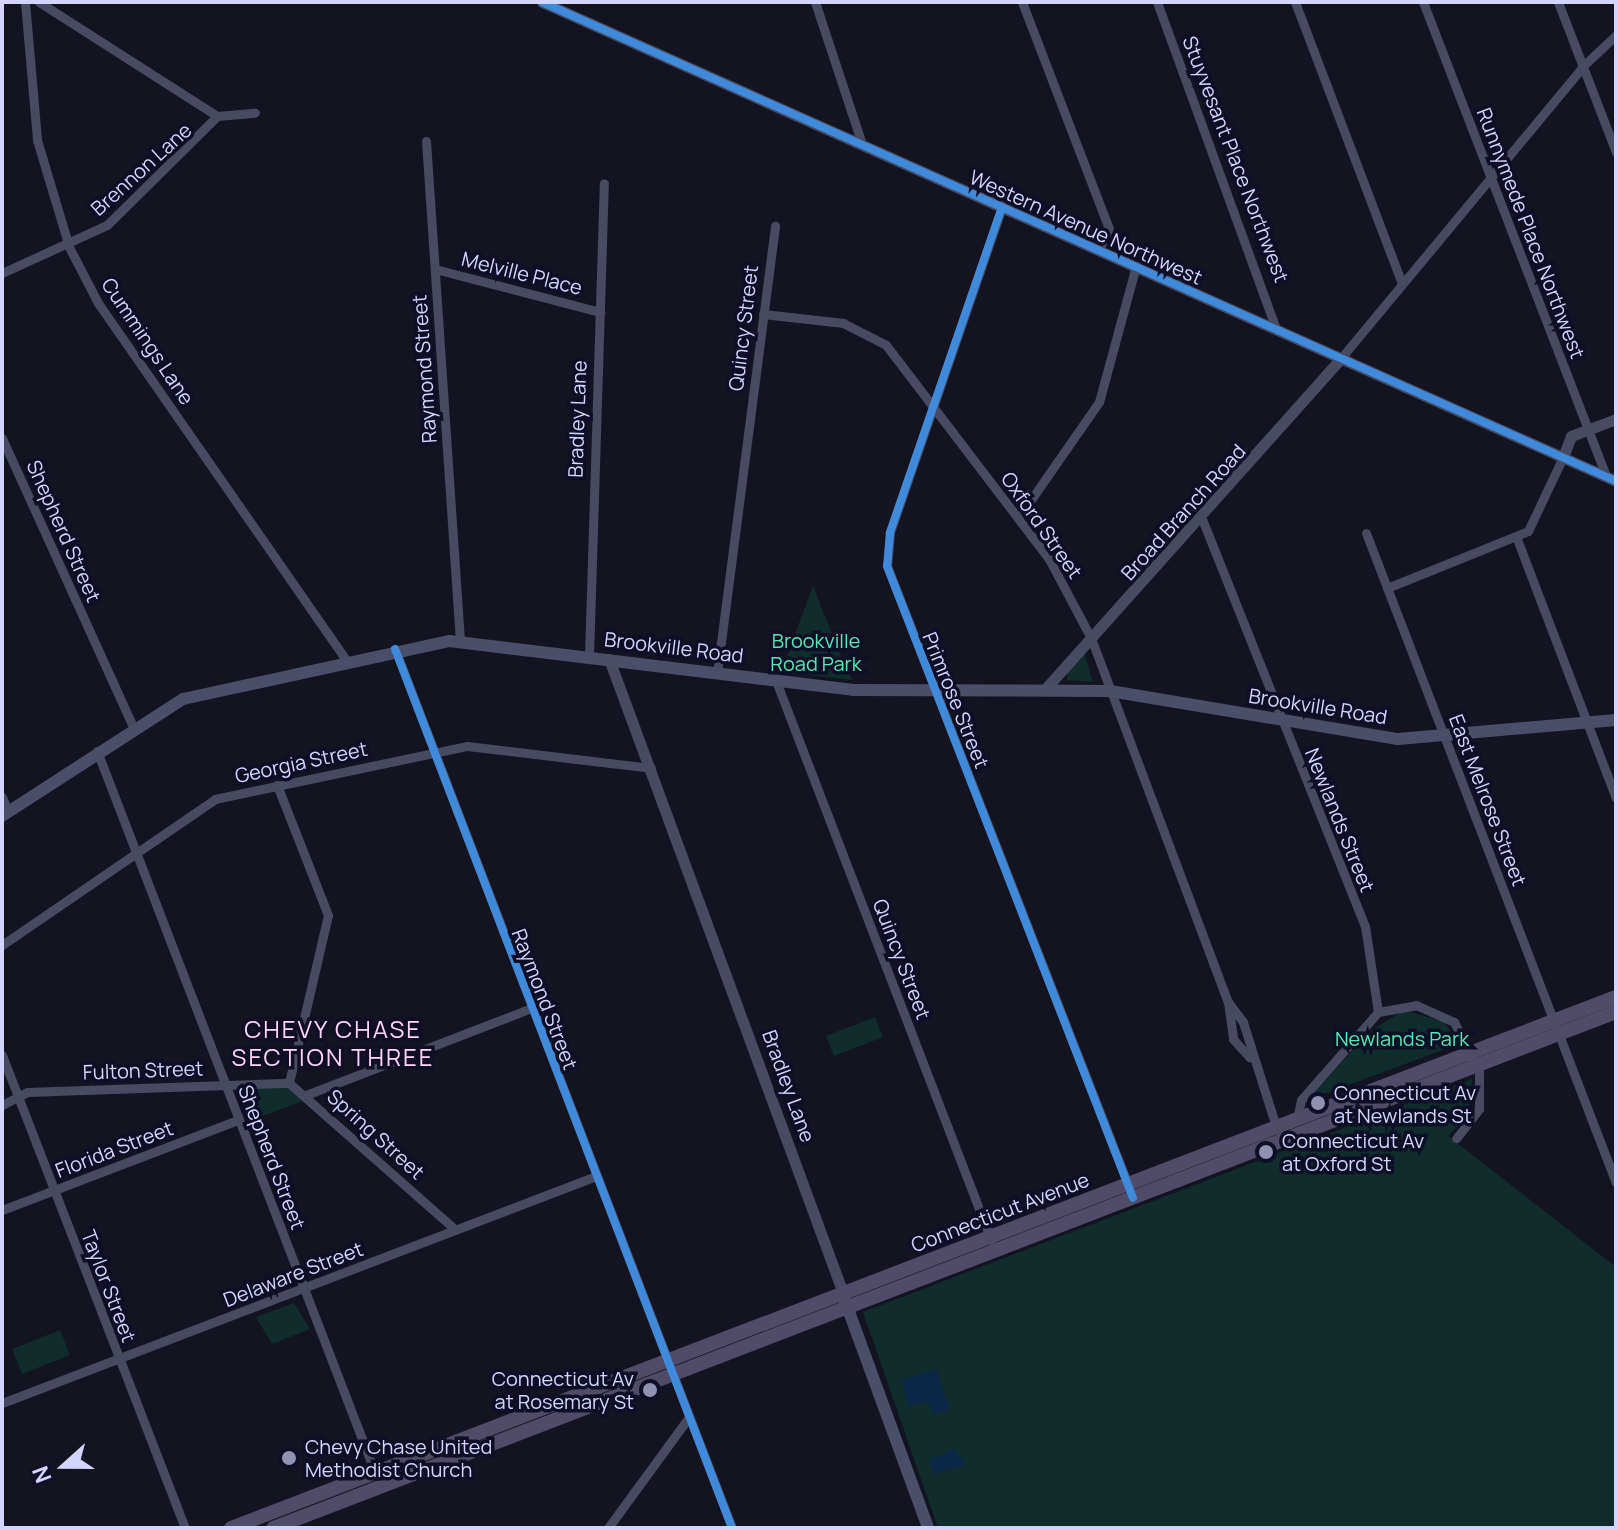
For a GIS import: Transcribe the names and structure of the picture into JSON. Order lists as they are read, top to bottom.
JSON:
{
  "streets": {
    "main road": ["Bradley Lane", "Brookville Road", "Connecticut Avenue"],
    "street": [
      "Stuyvesant Place Northwest",
      "Brennon Lane",
      "Western Avenue Northwest",
      "Runnymede Place Northwest",
      "Melville Place",
      "Quincy Street",
      "Cummings Lane",
      "Raymond Street",
      "Broad Branch Road",
      "Oxford Street",
      "Shepherd Street",
      "Primrose Street",
      "Georgia Street",
      "East Melrose Street",
      "Newlands Street",
      "Fulton Street",
      "Spring Street",
      "Florida Street",
      "Delaware Street",
      "Taylor Street"
    ]
  },
  "crossings": [
    ["Stuyvesant Place Northwest", "Western Avenue Northwest"],
    ["Brennon Lane", "Cummings Lane"],
    ["Western Avenue Northwest", "Runnymede Place Northwest"],
    ["Western Avenue Northwest", "Broad Branch Road"],
    ["Western Avenue Northwest", "Primrose Street"],
    ["Melville Place", "Raymond Street"],
    ["Melville Place", "Bradley Lane"],
    ["Quincy Street", "Oxford Street"],
    ["Quincy Street", "Brookville Road"],
    ["Quincy Street", "Connecticut Avenue"],
    ["Cummings Lane", "Brookville Road"],
    ["Raymond Street", "Brookville Road"],
    ["Raymond Street", "Georgia Street"],
    ["Raymond Street", "Connecticut Avenue"],
    ["Raymond Street", "Delaware Street"],
    ["Bradley Lane", "Brookville Road"],
    ["Bradley Lane", "Georgia Street"],
    ["Bradley Lane", "Connecticut Avenue"],
    ["Broad Branch Road", "Oxford Street"],
    ["Broad Branch Road", "Brookville Road"],
    ["Broad Branch Road", "Newlands Street"],
    ["Oxford Street", "Brookville Road"],
    ["Oxford Street", "Primrose Street"],
    ["Oxford Street", "Connecticut Avenue"],
    ["Shepherd Street", "Brookville Road"],
    ["Shepherd Street", "Georgia Street"],
    ["Shepherd Street", "Fulton Street"],
    ["Shepherd Street", "Florida Street"],
    ["Shepherd Street", "Connecticut Avenue"],
    ["Shepherd Street", "Delaware Street"],
    ["Brookville Road", "Primrose Street"],
    ["Brookville Road", "East Melrose Street"],
    ["Brookville Road", "Newlands Street"],
    ["Primrose Street", "Connecticut Avenue"],
    ["East Melrose Street", "Connecticut Avenue"],
    ["Fulton Street", "Spring Street"],
    ["Fulton Street", "Taylor Street"],
    ["Spring Street", "Delaware Street"],
    ["Florida Street", "Taylor Street"],
    ["Delaware Street", "Taylor Street"]
  ],
  "districts": ["CHEVY CHASE SECTION THREE"],
  "parks": ["Brookville Road Park", "Newlands Park"],
  "places": [
    "Connecticut Av at Newlands St",
    "Connecticut Av at Oxford St",
    "Connecticut Av at Rosemary St",
    "Chevy Chase United Methodist Church"
  ],
  "north": "left"
}
